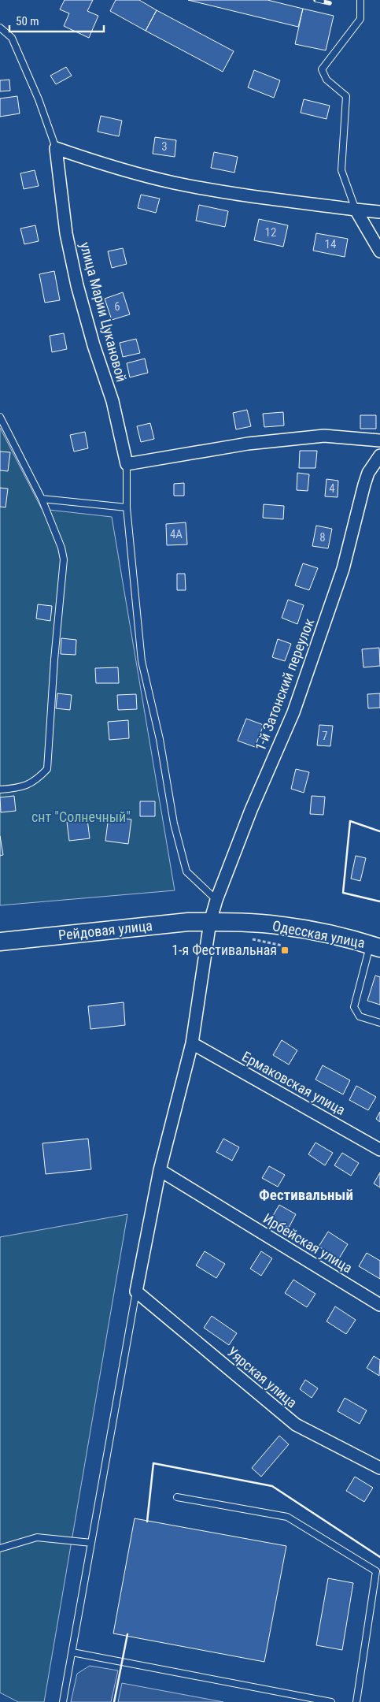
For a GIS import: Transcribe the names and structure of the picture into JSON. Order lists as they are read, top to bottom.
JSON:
{
  "streets": {
    "main road": ["Рейдовая улица", "Одесская улица"],
    "street": [
      "улица Марии Цукановой",
      "1-й Затонский переулок",
      "Ермаковская улица",
      "Ирбейская улица",
      "Уярская улица"
    ]
  },
  "crossings": [
    ["Рейдовая улица", "Одесская улица"]
  ],
  "districts": ["Фестивальный"],
  "parks": ["снт \"Солнечный\""],
  "places": {
    "transit": ["1-я Фестивальная"]
  },
  "house_numbers": [
    "3",
    "12",
    "14",
    "6",
    "4",
    "4А",
    "8",
    "7"
  ],
  "scale_bar": "50 m"
}
